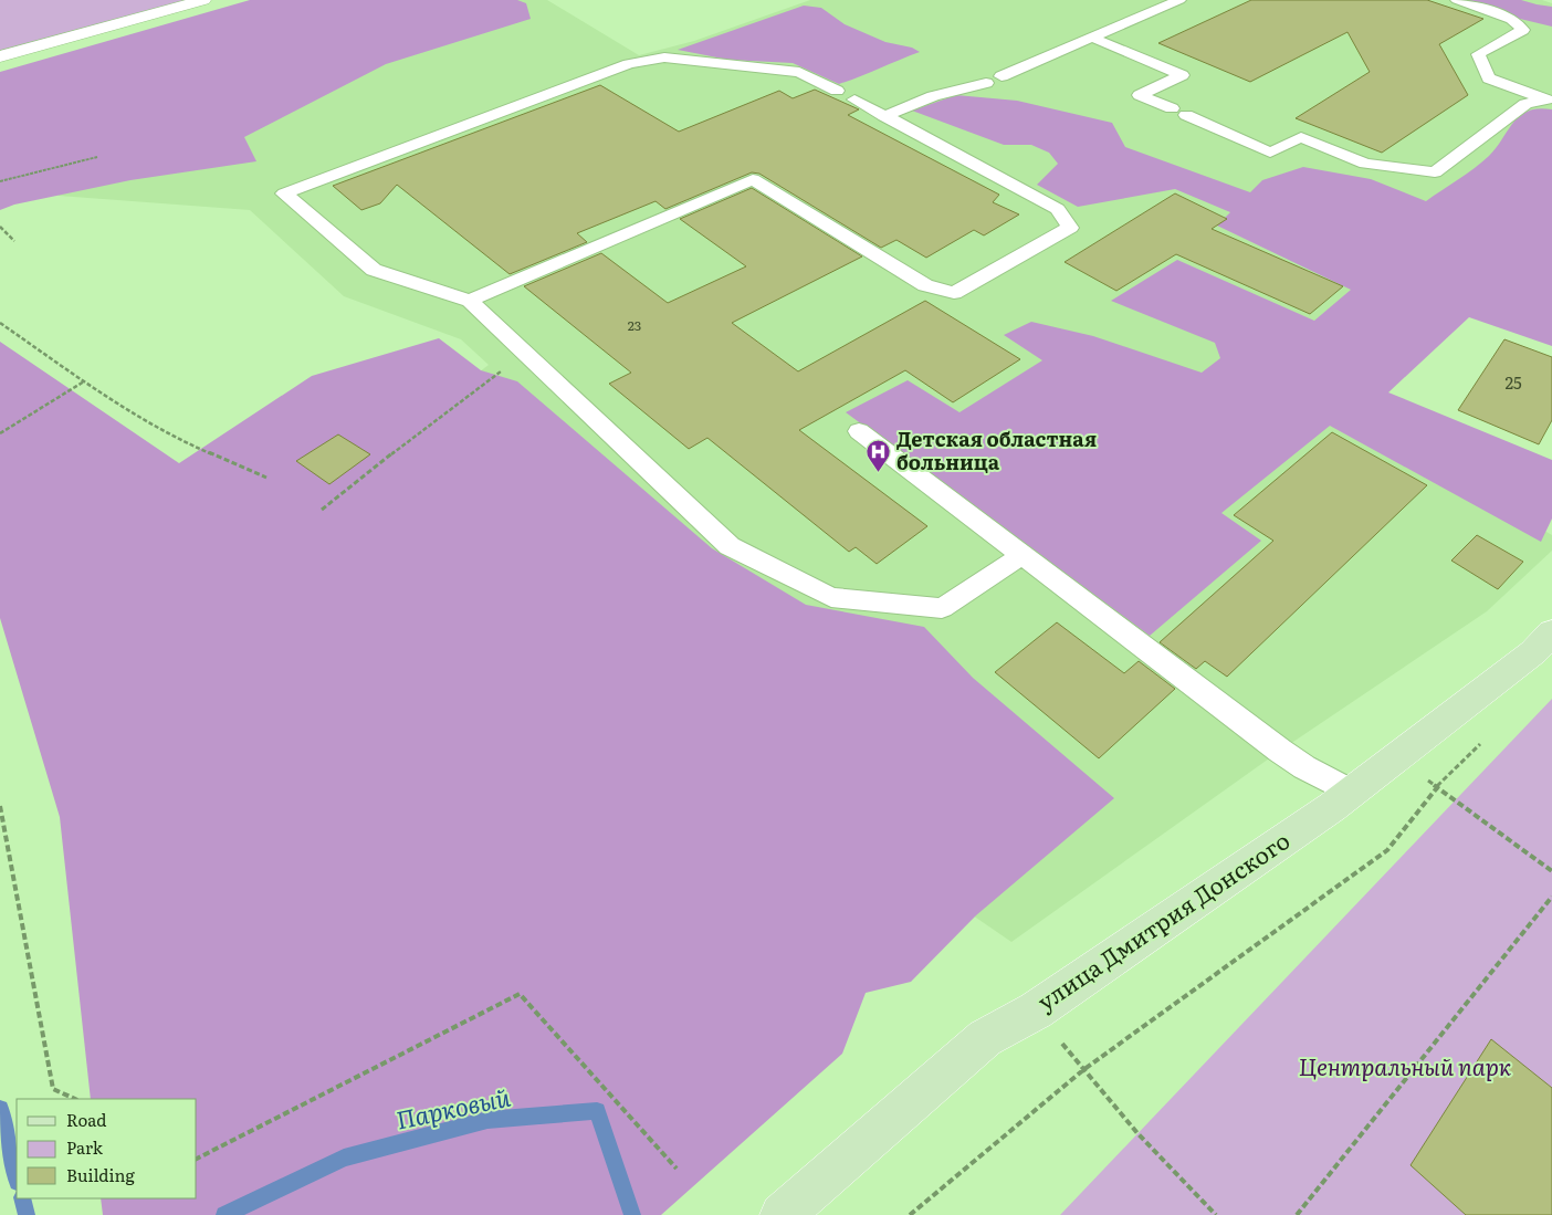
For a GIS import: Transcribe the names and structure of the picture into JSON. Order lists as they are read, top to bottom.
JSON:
{
  "streets": {
    "main road": ["улица Дмитрия Донского"]
  },
  "water": ["Парковый"],
  "parks": ["Центральный парк"],
  "places": {
    "hospital": ["Детская областная больница"]
  },
  "house_numbers": ["23", "25"],
  "legend": ["Road", "Park", "Building"]
}
